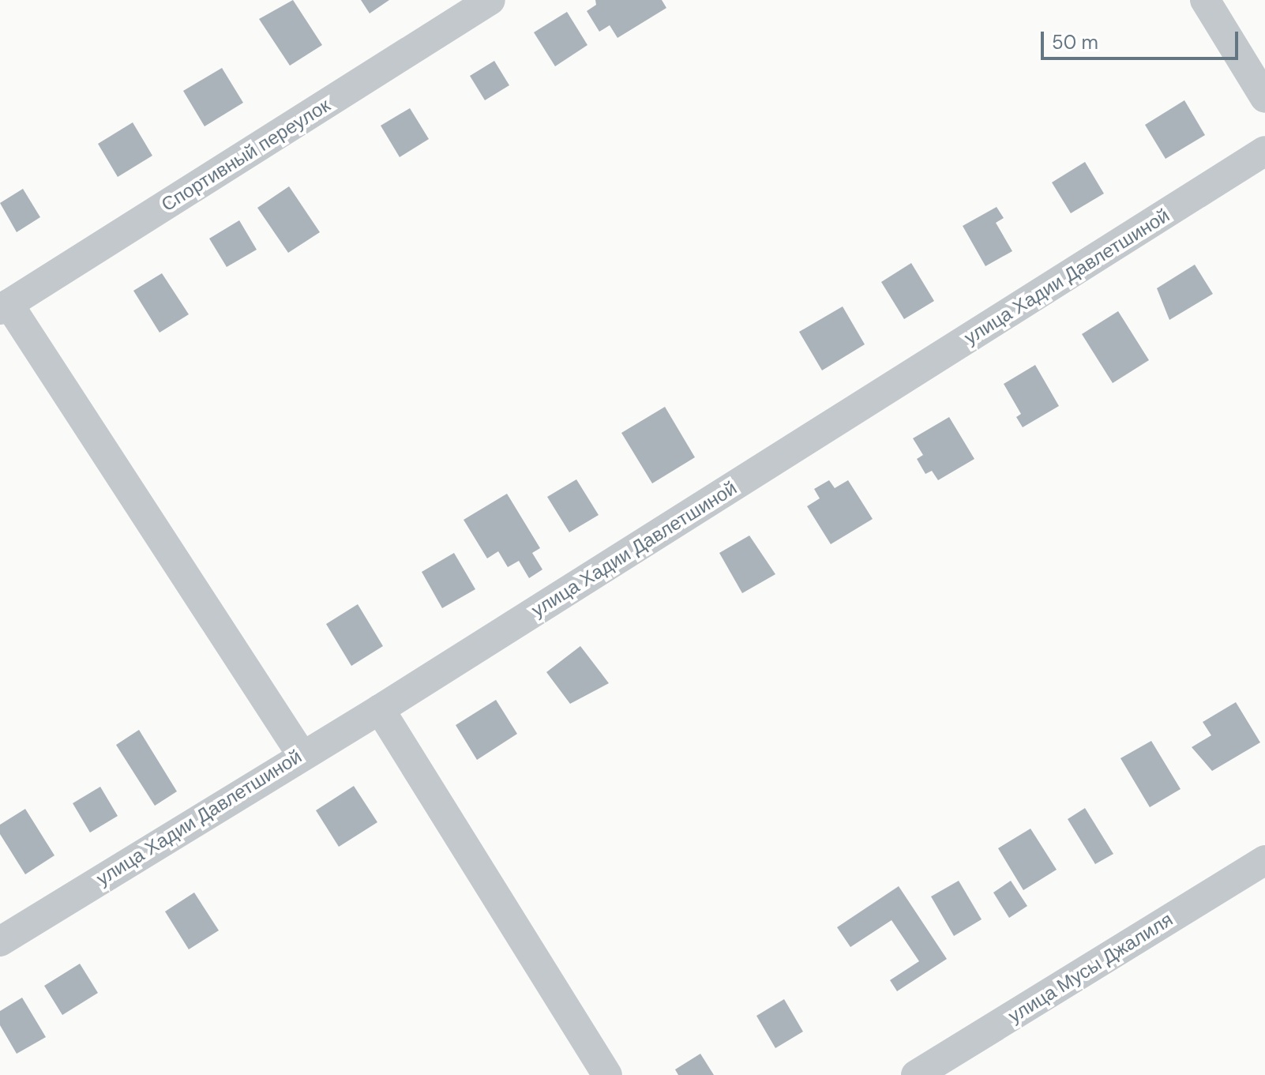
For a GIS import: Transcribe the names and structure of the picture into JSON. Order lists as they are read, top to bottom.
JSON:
{
  "streets": {
    "street": ["Спортивный переулок", "улица Хадии Давлетшиной", "улица Мусы Джалиля"]
  },
  "scale_bar": "50 m"
}
